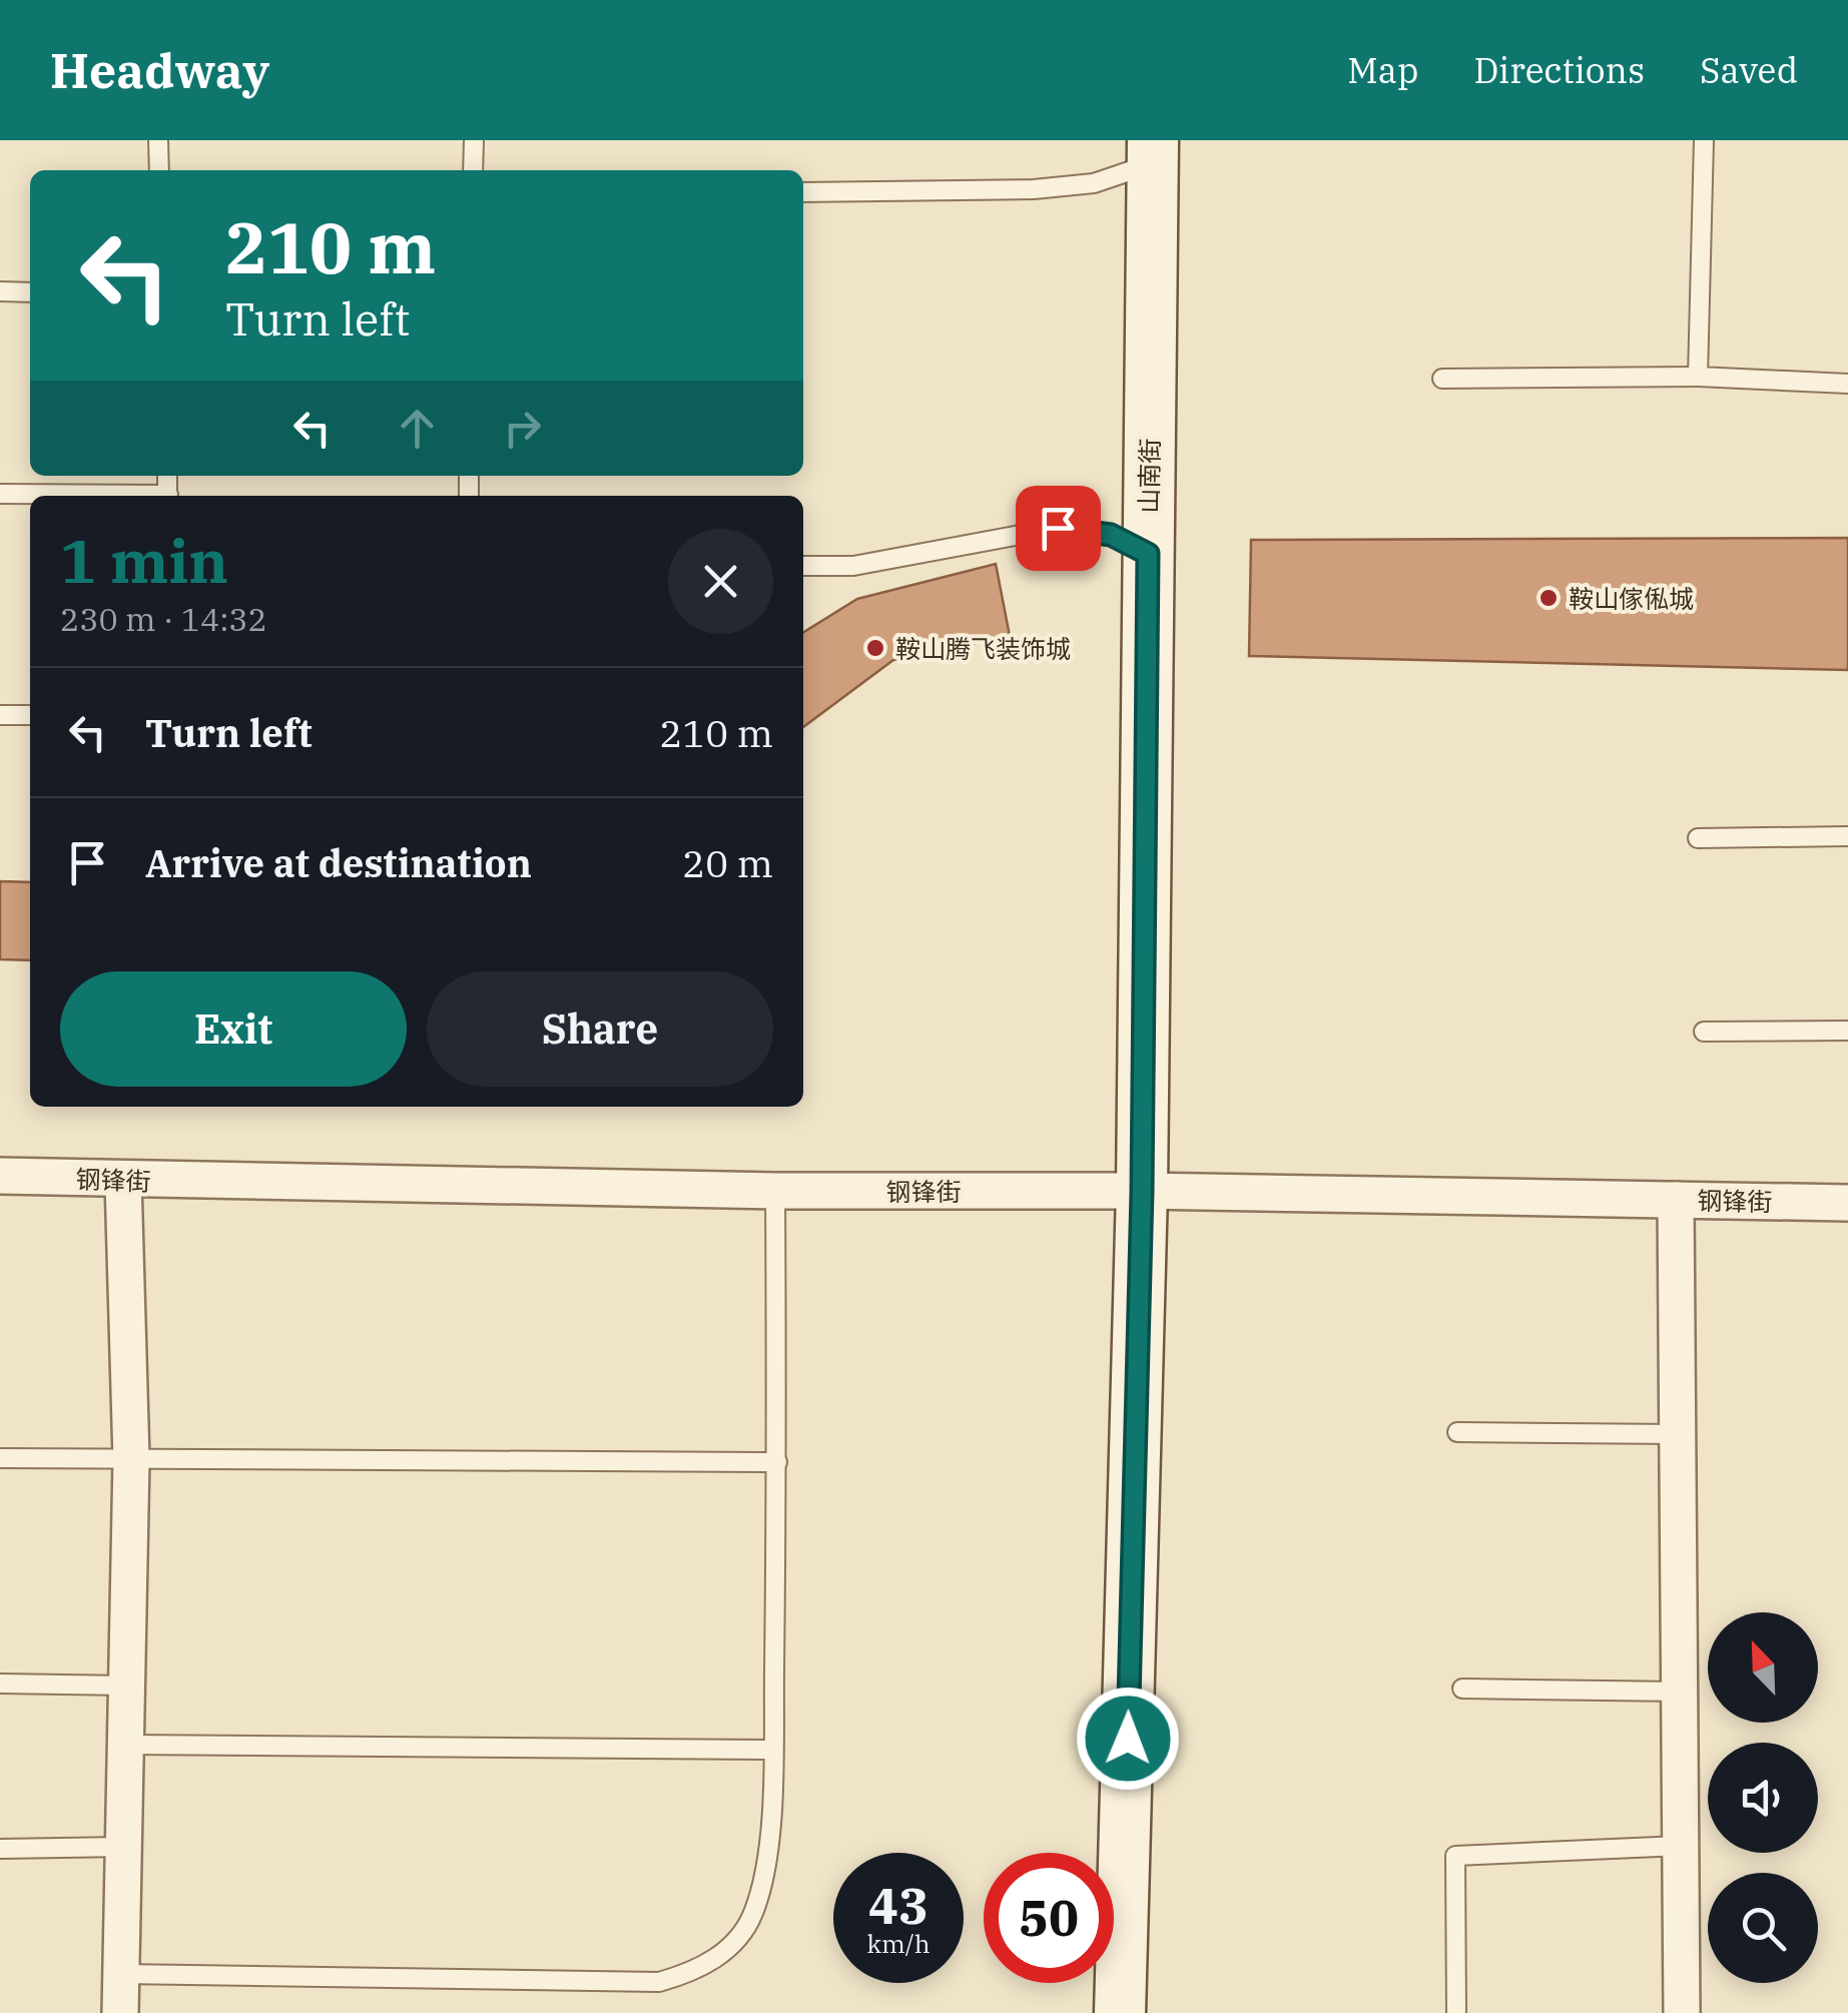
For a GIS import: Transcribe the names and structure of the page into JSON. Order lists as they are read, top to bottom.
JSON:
{
  "streets": {
    "main road": ["山南街"],
    "street": ["钢锋街"]
  },
  "crossings": [
    ["山南街", "钢锋街"]
  ],
  "places": ["鞍山傢俬城", "鞍山腾飞装饰城"],
  "north": "top left",
  "page": {
    "header": "Headway",
    "nav": ["Map", "Directions", "Saved"],
    "turn": ["210 m", "Turn left"],
    "heading": ["1 min", "230 m · 14:32"],
    "list": [
      {
        "name": "Turn left",
        "value": "210 m"
      },
      {
        "name": "Arrive at destination",
        "value": "20 m"
      }
    ],
    "buttons": ["Exit", "Share"],
    "speed": "43 km/h",
    "limit": "50"
  }
}
